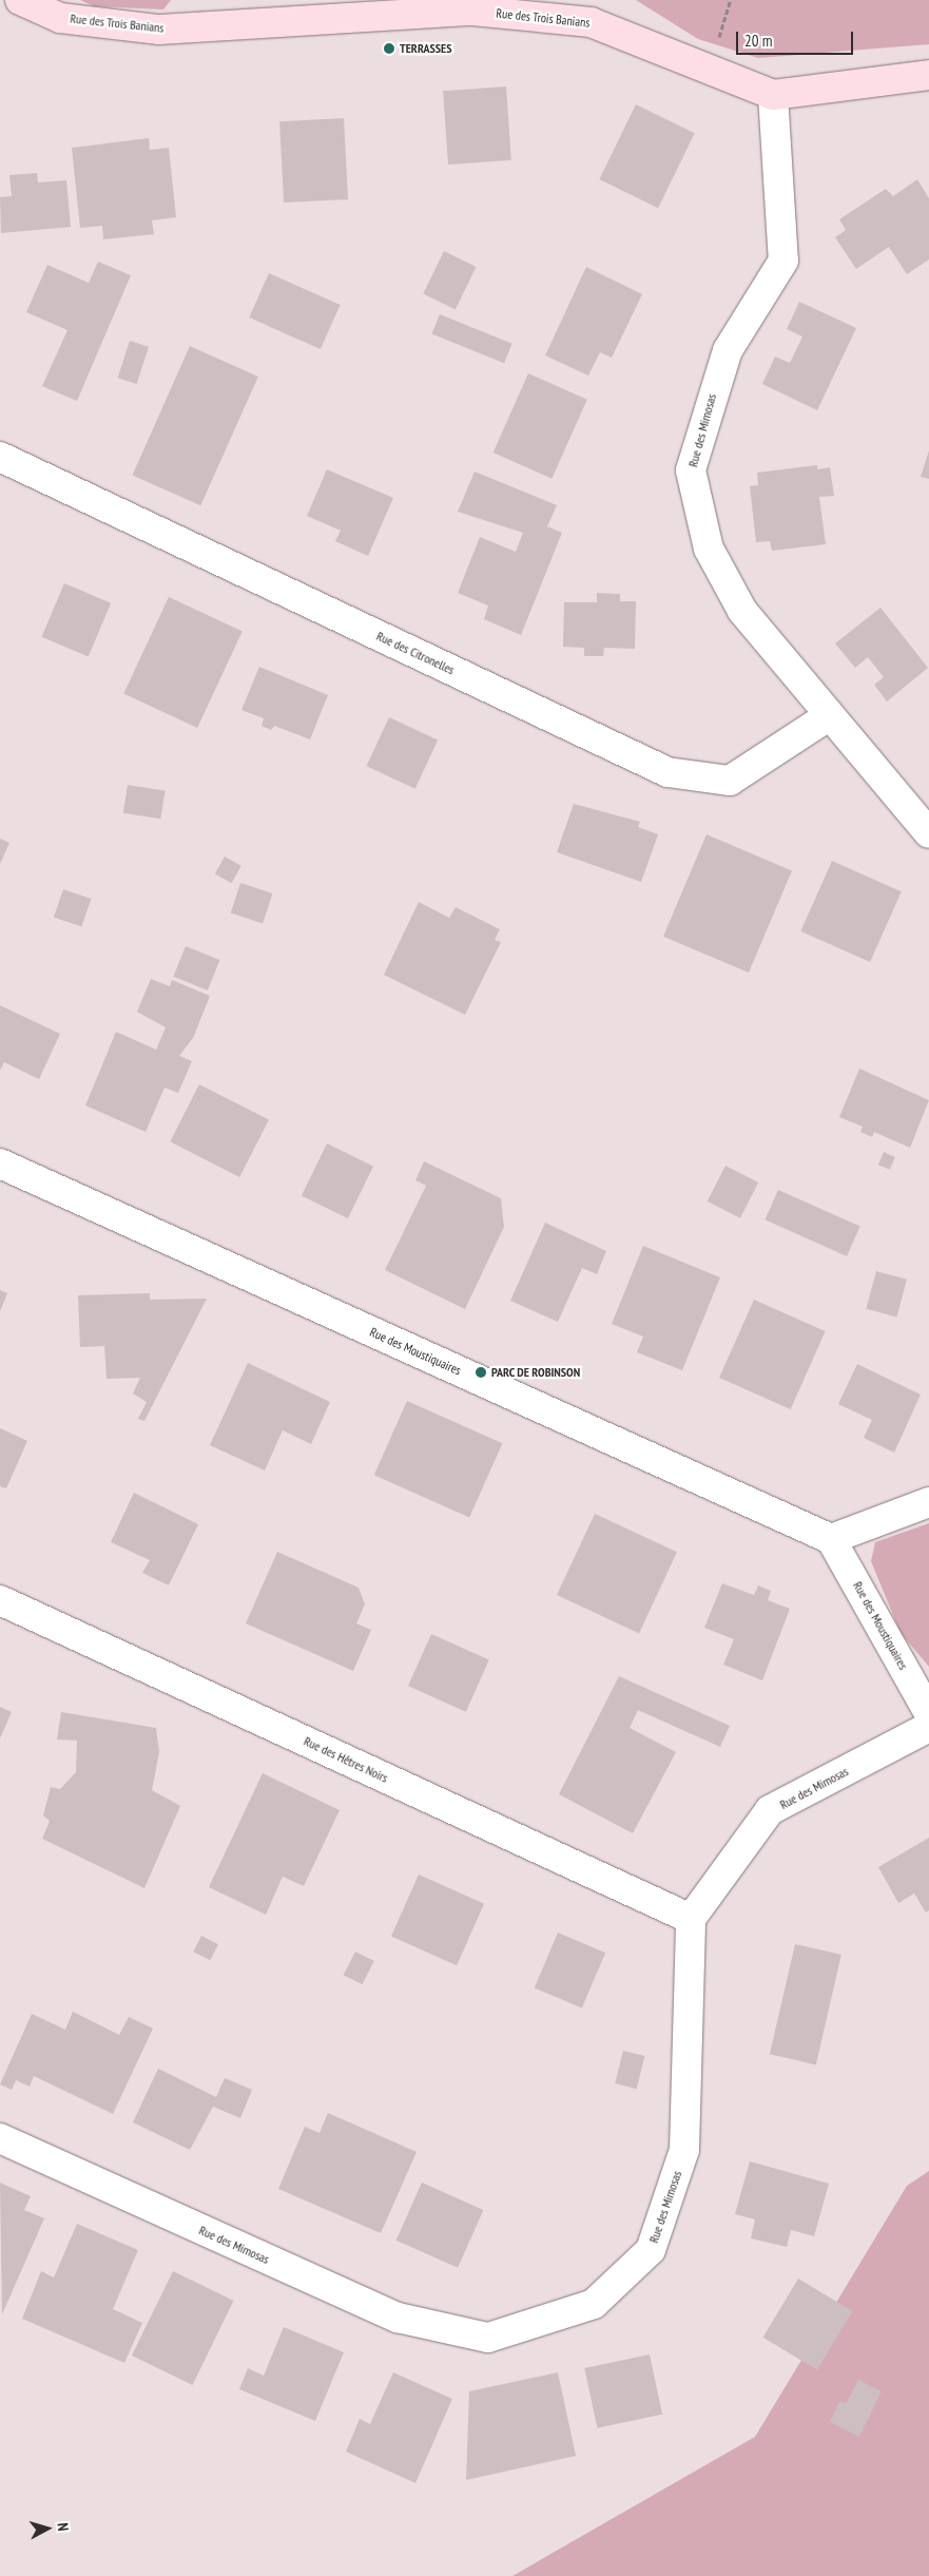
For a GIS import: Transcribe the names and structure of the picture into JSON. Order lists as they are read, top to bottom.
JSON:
{
  "streets": {
    "street": [
      "Rue des Trois Banians",
      "Rue des Mimosas",
      "Rue des Citronelles",
      "Rue des Moustiquaires",
      "Rue des Hêtres Noirs"
    ]
  },
  "crossings": [
    ["Rue des Trois Banians", "Rue des Mimosas"],
    ["Rue des Mimosas", "Rue des Citronelles"],
    ["Rue des Mimosas", "Rue des Hêtres Noirs"]
  ],
  "places": ["TERRASSES", "PARC DE ROBINSON"],
  "scale_bar": "20 m",
  "north": "right"
}
